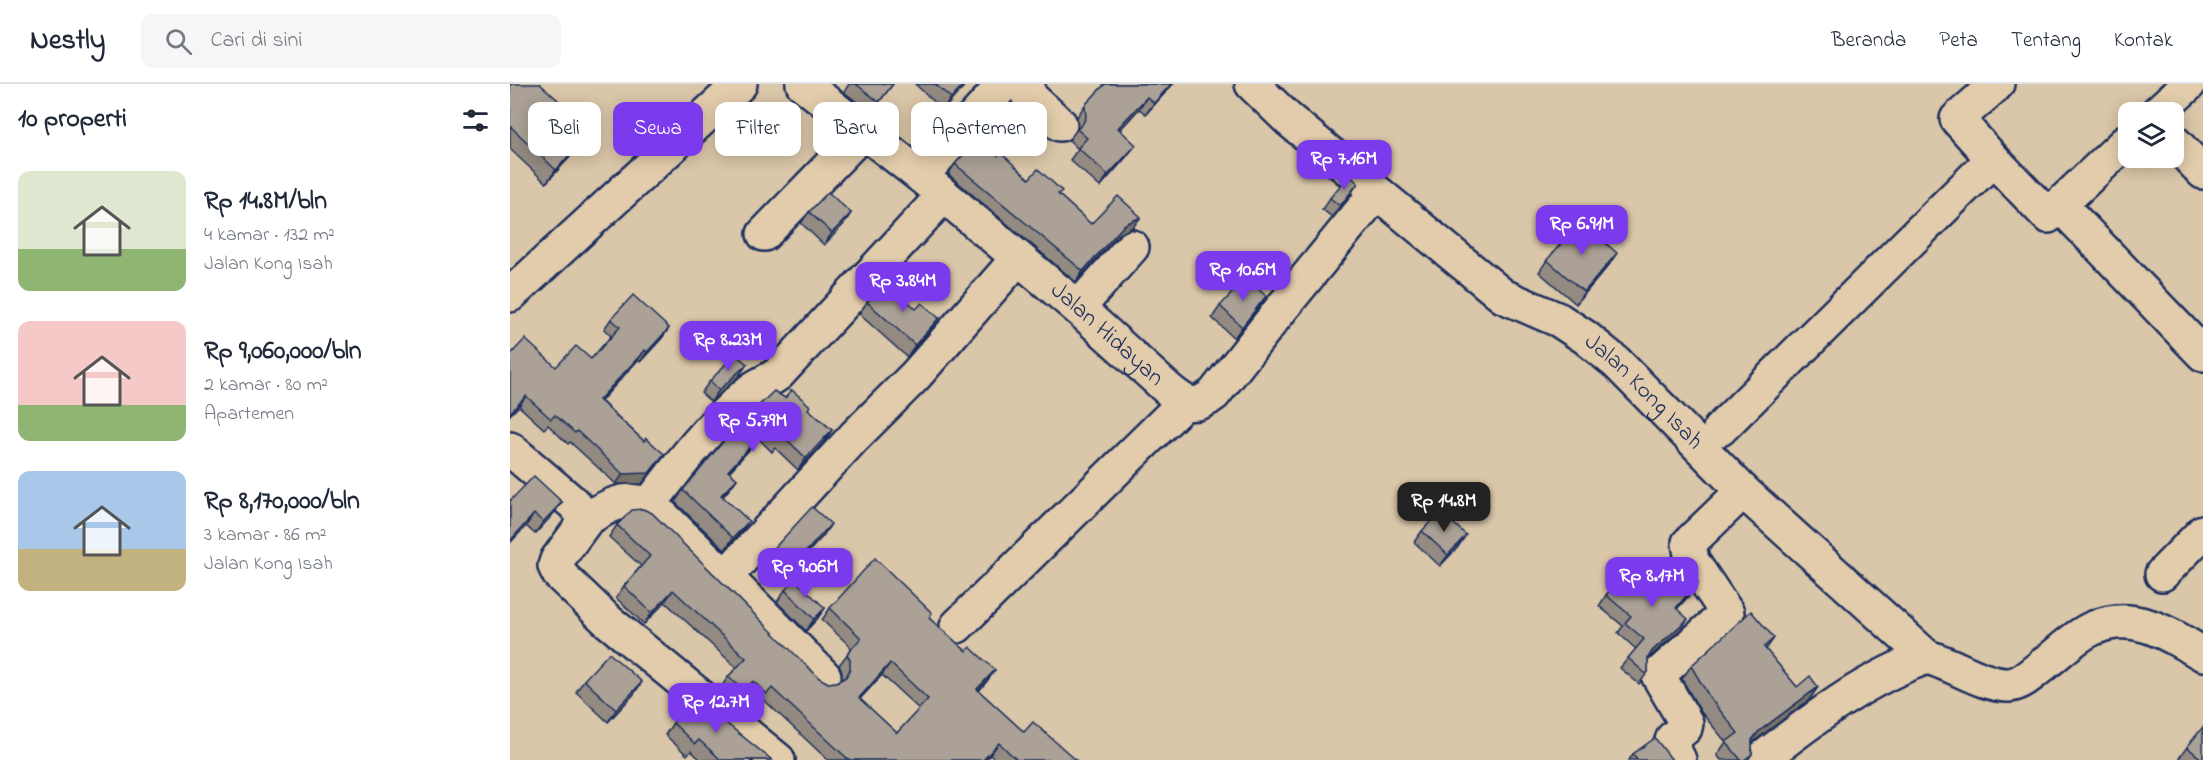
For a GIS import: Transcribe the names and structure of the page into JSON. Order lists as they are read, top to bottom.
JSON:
{
  "streets": {
    "street": ["Jalan Hidayan", "Jalan Kong Isah"]
  },
  "crossings": [
    ["Jalan Hidayan", "Jalan Kong Isah"]
  ],
  "page": {
    "header": "Nestly",
    "search": "Cari di sini",
    "nav": [
      "Beranda",
      "Peta",
      "Tentang",
      "Kontak"
    ],
    "heading": "10 properti",
    "chip": [
      "Beli",
      "Sewa",
      "Filter",
      "Baru",
      "Apartemen"
    ],
    "price": [
      "Rp 7.16M",
      "Rp 6.91M",
      "Rp 10.6M",
      "Rp 3.84M",
      "Rp 8.23M",
      "Rp 5.79M",
      "Rp 14.8M",
      "Rp 9.06M",
      "Rp 8.17M",
      "Rp 12.7M"
    ],
    "list": [
      {
        "name": "Rp 14.8M/bln",
        "note": "4 kamar · 132 m² · Jalan Kong Isah"
      },
      {
        "name": "Rp 9,060,000/bln",
        "note": "2 kamar · 80 m² · Apartemen"
      },
      {
        "name": "Rp 8,170,000/bln",
        "note": "3 kamar · 86 m² · Jalan Kong Isah"
      }
    ]
  }
}
